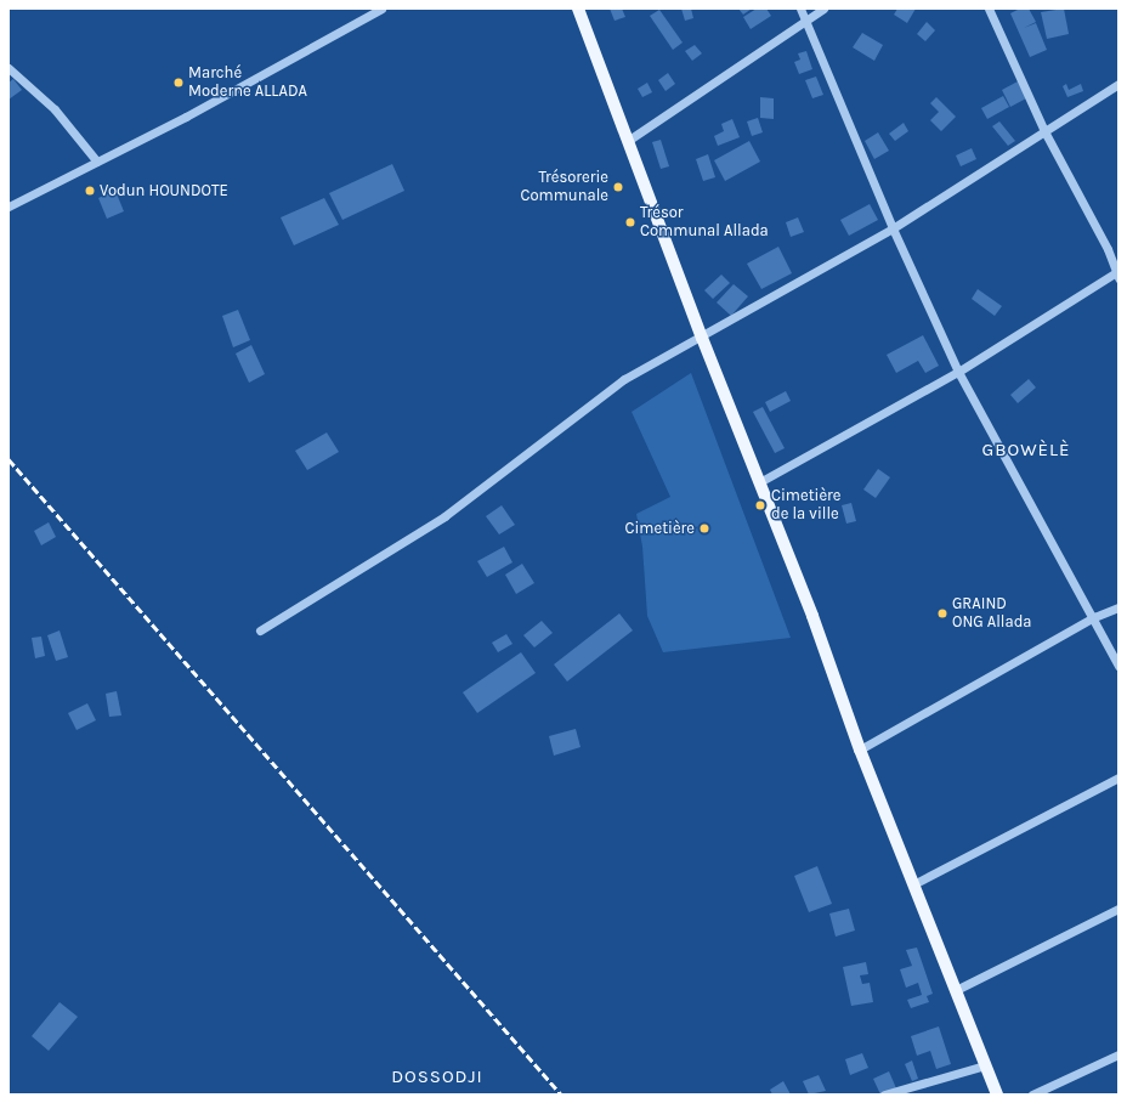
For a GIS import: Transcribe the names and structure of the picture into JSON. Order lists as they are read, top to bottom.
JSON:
{
  "districts": ["GBOWÈLÈ", "DOSSODJI"],
  "places": [
    "Marché Moderne ALLADA",
    "Trésorerie Communale",
    "Vodun HOUNDOTE",
    "Trésor Communal Allada",
    "Cimetière de la ville",
    "Cimetière",
    "GRAIND ONG Allada"
  ]
}
